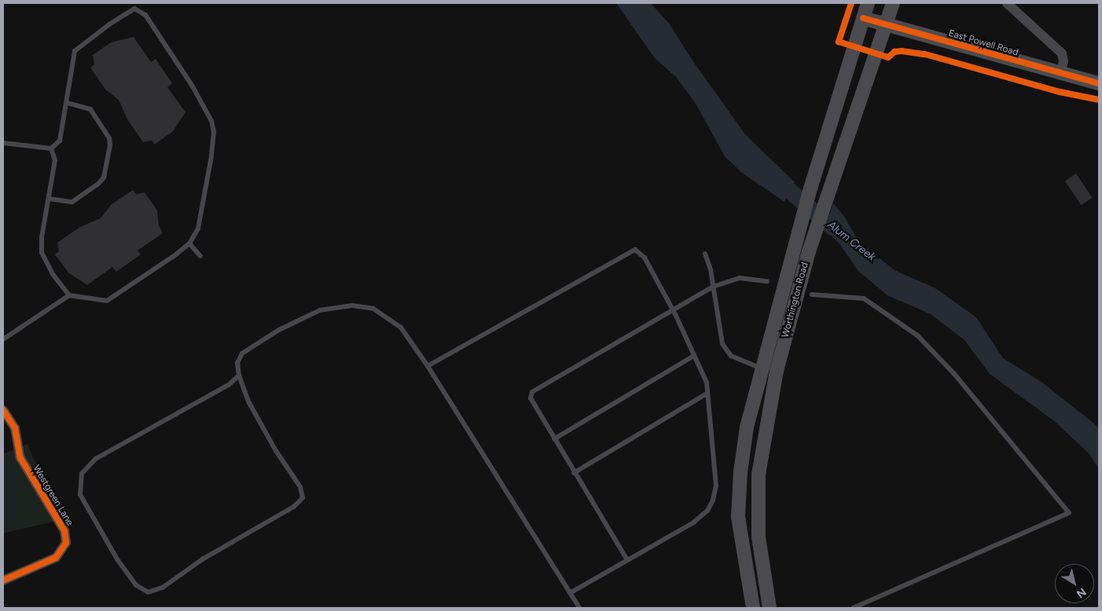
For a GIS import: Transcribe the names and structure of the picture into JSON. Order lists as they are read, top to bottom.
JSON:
{
  "streets": {
    "main road": ["East Powell Road", "Worthington Road"],
    "street": ["Westgreen Lane"]
  },
  "crossings": [
    ["East Powell Road", "Worthington Road"]
  ],
  "water": ["Alum Creek"],
  "north": "bottom right"
}
